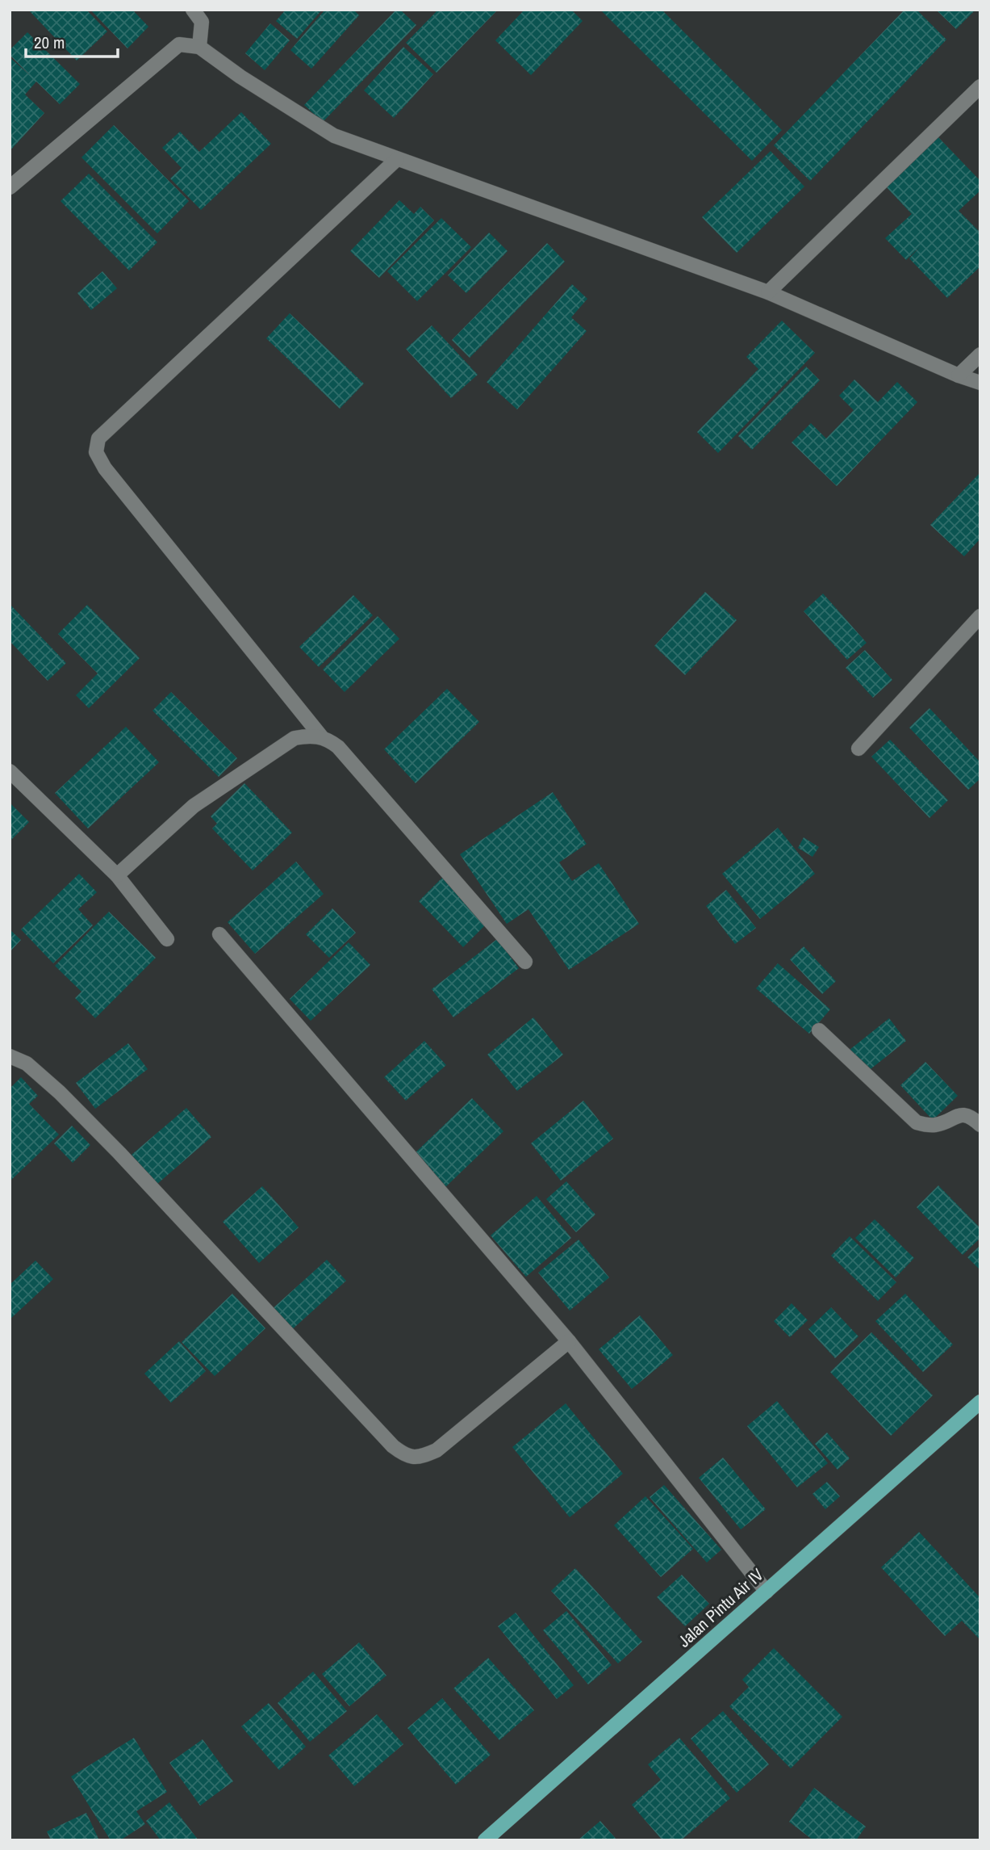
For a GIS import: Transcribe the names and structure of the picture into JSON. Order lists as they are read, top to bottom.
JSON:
{
  "streets": {
    "main road": ["Jalan Pintu Air IV"]
  },
  "scale_bar": "20 m"
}
